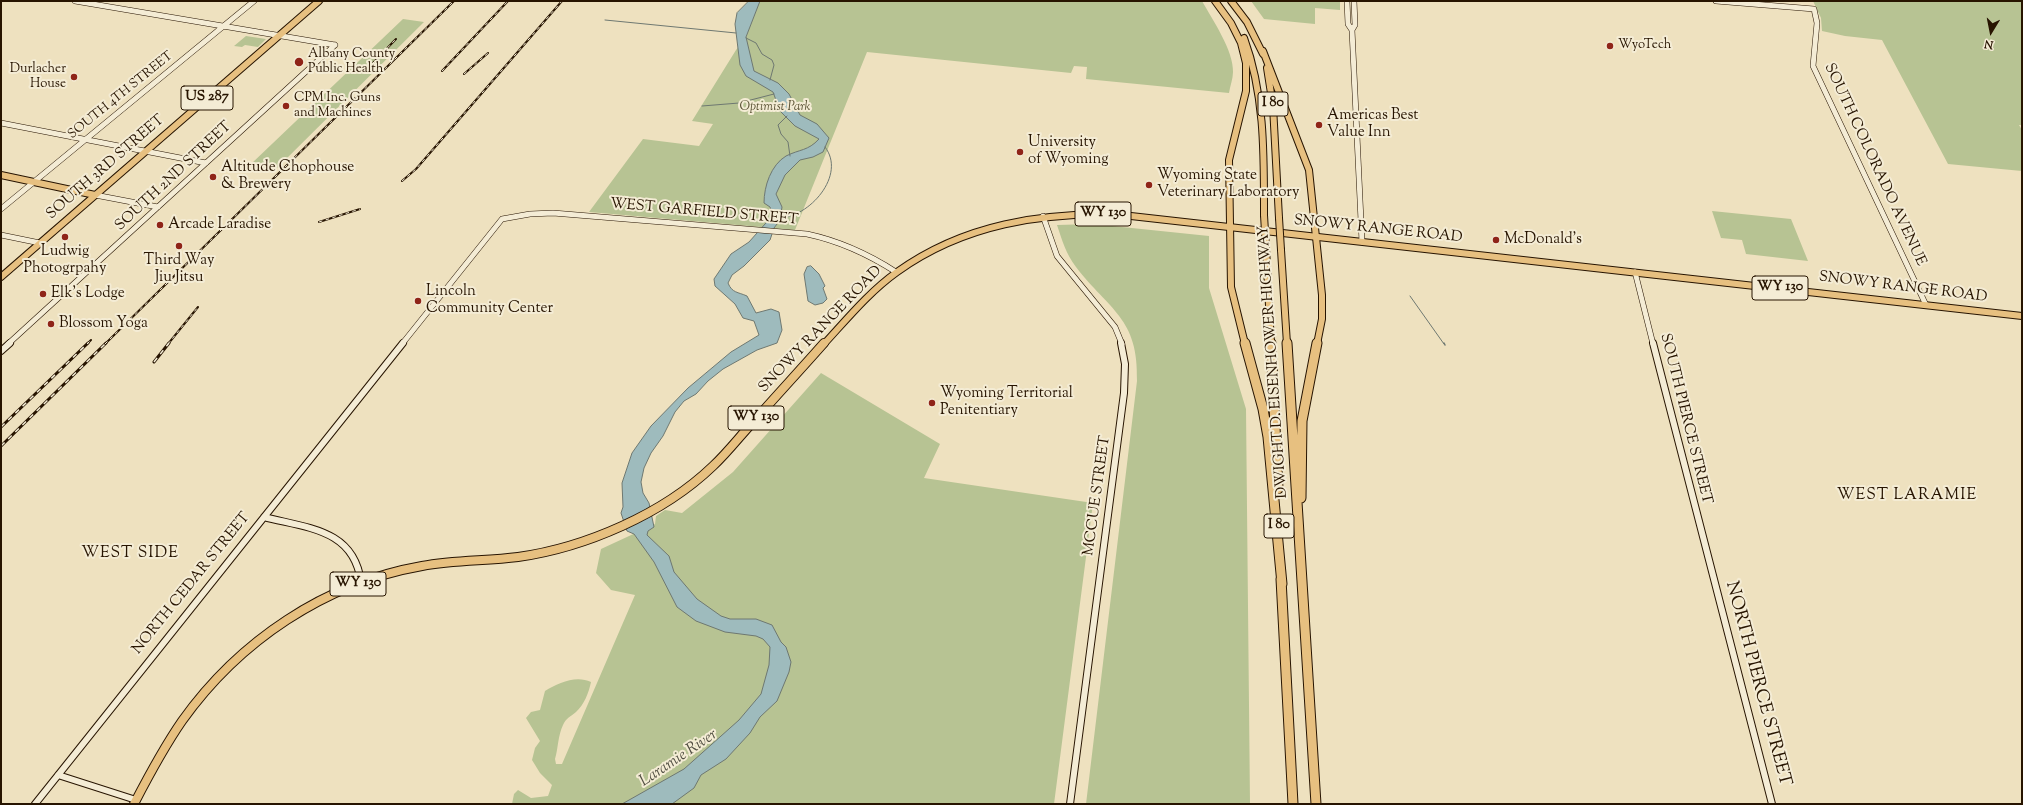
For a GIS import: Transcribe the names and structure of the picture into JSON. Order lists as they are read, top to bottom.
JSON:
{
  "streets": {
    "highway": ["I 80", "DWIGHT D. EISENHOWER HIGHWAY"],
    "main road": [
      "US 287",
      "SOUTH 3RD STREET",
      "WY 130",
      "SNOWY RANGE ROAD"
    ],
    "street": [
      "SOUTH 4TH STREET",
      "SOUTH COLORADO AVENUE",
      "SOUTH 2ND STREET",
      "WEST GARFIELD STREET",
      "SOUTH PIERCE STREET",
      "MCCUE STREET",
      "NORTH CEDAR STREET",
      "NORTH PIERCE STREET"
    ]
  },
  "crossings": [
    ["SOUTH COLORADO AVENUE", "SNOWY RANGE ROAD"],
    ["SOUTH 3RD STREET", "SOUTH 2ND STREET"],
    ["WEST GARFIELD STREET", "SNOWY RANGE ROAD"],
    ["WEST GARFIELD STREET", "NORTH CEDAR STREET"],
    ["SNOWY RANGE ROAD", "SOUTH PIERCE STREET"],
    ["SNOWY RANGE ROAD", "MCCUE STREET"],
    ["SOUTH PIERCE STREET", "NORTH PIERCE STREET"]
  ],
  "districts": ["WEST LARAMIE", "WEST SIDE"],
  "water": ["Laramie River"],
  "parks": ["Optimist Park"],
  "places": [
    "WyoTech",
    "Albany County Public Health",
    "Durlacher House",
    "CPM Inc. Guns and Machines",
    "Americas Best Value Inn",
    "University of Wyoming",
    "Altitude Chophouse & Brewery",
    "Wyoming State Veterinary Laboratory",
    "Arcade Laradise",
    "Ludwig Photogrpahy",
    "McDonald's",
    "Third Way Jiu Jitsu",
    "Elk's Lodge",
    "Lincoln Community Center",
    "Blossom Yoga",
    "Wyoming Territorial Penitentiary"
  ],
  "north": "bottom"
}
